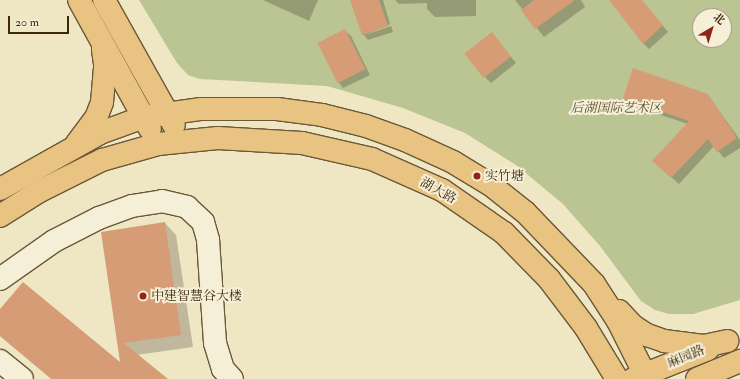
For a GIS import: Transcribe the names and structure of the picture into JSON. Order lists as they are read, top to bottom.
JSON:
{
  "streets": {
    "main road": ["湖大路", "麻园路"]
  },
  "parks": ["后湖国际艺术区"],
  "places": ["实竹塘", "中建智慧谷大楼"],
  "scale_bar": "20 m",
  "north": "top right"
}
